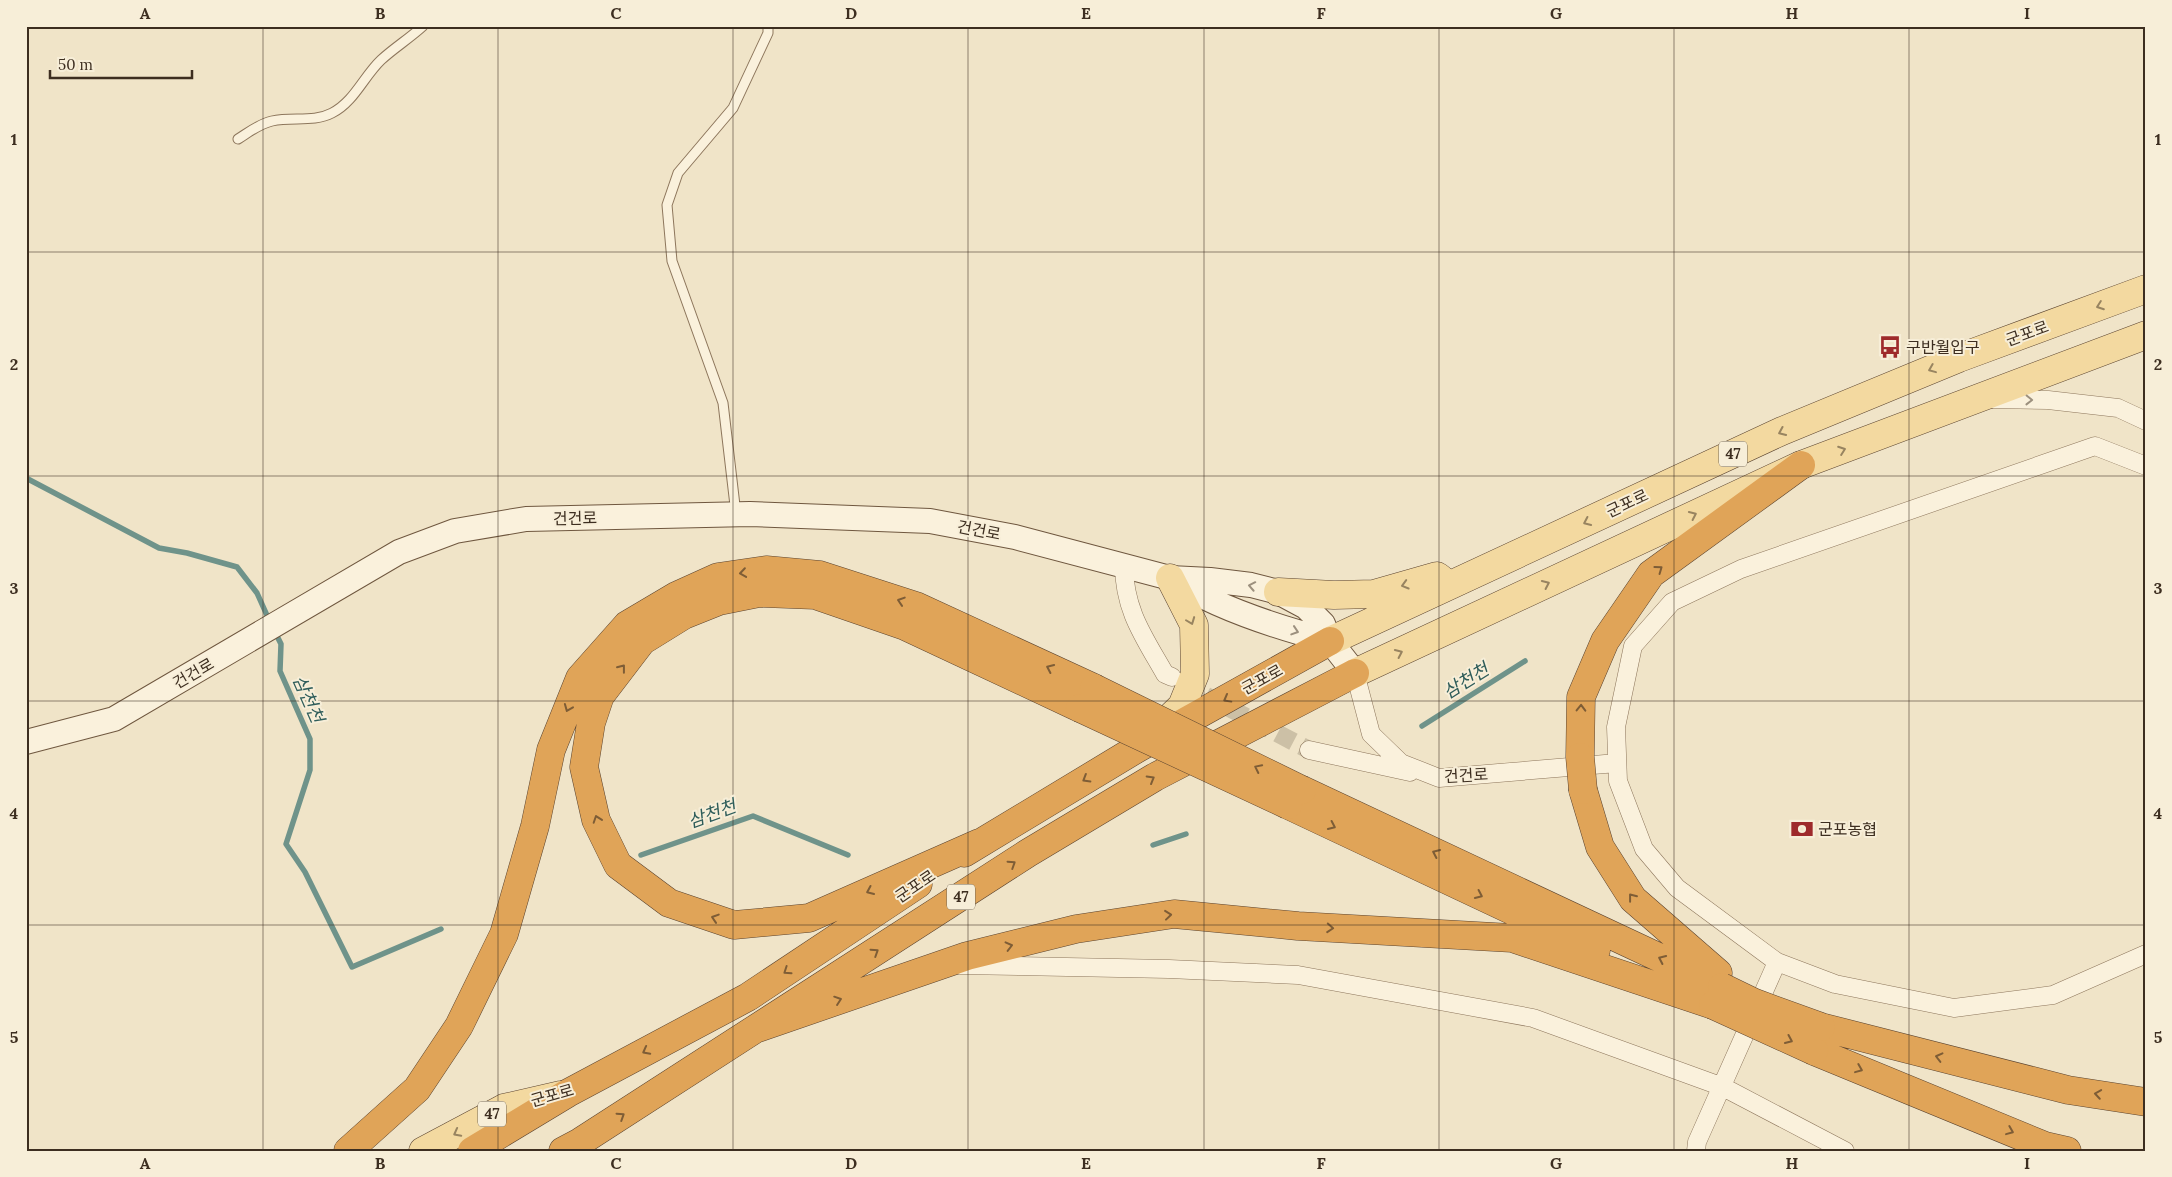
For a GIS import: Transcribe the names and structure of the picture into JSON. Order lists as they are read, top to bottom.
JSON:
{
  "streets": {
    "highway": ["군포로", "47"],
    "main road": ["건건로"]
  },
  "crossings": [
    ["군포로", "47"],
    ["군포로", "건건로"]
  ],
  "water": ["삼천천"],
  "places": {
    "bus stop": ["구반월입구"],
    "bank": ["군포농협"]
  },
  "scale_bar": "50 m",
  "grid": {
    "columns": [
      "A",
      "B",
      "C",
      "D",
      "E",
      "F",
      "G",
      "H",
      "I"
    ],
    "rows": [
      "1",
      "2",
      "3",
      "4",
      "5"
    ]
  }
}
